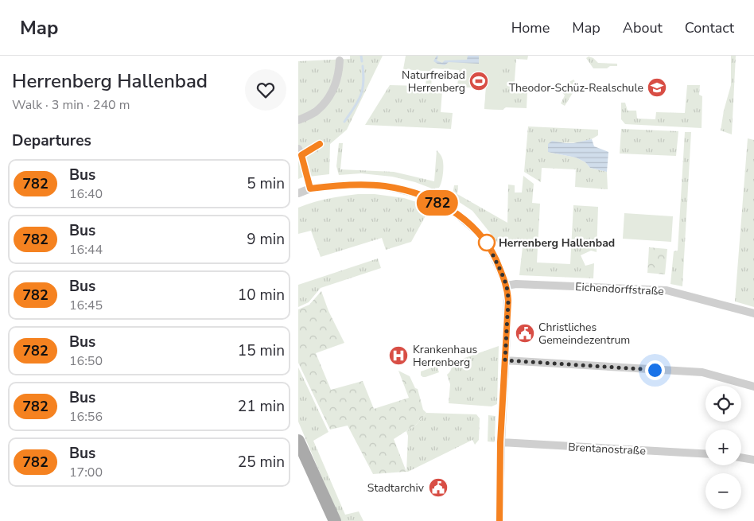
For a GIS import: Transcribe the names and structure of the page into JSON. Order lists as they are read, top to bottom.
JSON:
{
  "streets": {
    "street": ["Eichendorffstraße", "Brentanostraße"]
  },
  "places": {
    "sports": ["Naturfreibad Herrenberg"],
    "school or university": ["Theodor-Schüz-Realschule"],
    "other": ["Herrenberg Hallenbad"],
    "public building": ["Christliches Gemeindezentrum", "Stadtarchiv"],
    "hospital": ["Krankenhaus Herrenberg"]
  },
  "lines": ["bus line 782"],
  "page": {
    "header": "Map",
    "nav": [
      "Home",
      "Map",
      "About",
      "Contact"
    ],
    "heading": [
      ["Herrenberg Hallenbad", "Walk · 3 min · 240 m"],
      "Departures"
    ],
    "on_map": "782",
    "list": [
      {
        "mark": "782",
        "name": "Bus",
        "note": "16:40",
        "value": "5 min"
      },
      {
        "mark": "782",
        "name": "Bus",
        "note": "16:44",
        "value": "9 min"
      },
      {
        "mark": "782",
        "name": "Bus",
        "note": "16:45",
        "value": "10 min"
      },
      {
        "mark": "782",
        "name": "Bus",
        "note": "16:50",
        "value": "15 min"
      },
      {
        "mark": "782",
        "name": "Bus",
        "note": "16:56",
        "value": "21 min"
      },
      {
        "mark": "782",
        "name": "Bus",
        "note": "17:00",
        "value": "25 min"
      }
    ],
    "map_buttons": ["+", "−"]
  }
}
